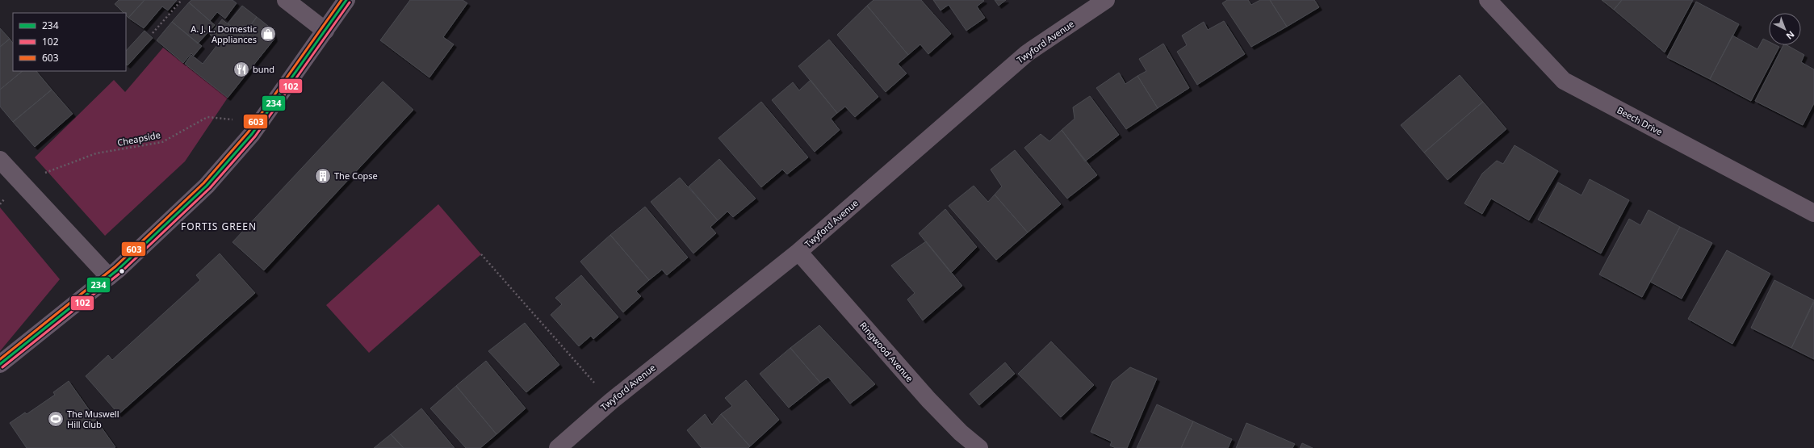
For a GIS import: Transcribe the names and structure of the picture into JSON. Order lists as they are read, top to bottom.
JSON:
{
  "streets": {
    "street": ["Twyford Avenue", "Beech Drive", "Ringwood Avenue"],
    "path": ["Cheapside"]
  },
  "crossings": [
    ["Twyford Avenue", "Ringwood Avenue"]
  ],
  "districts": ["FORTIS GREEN"],
  "places": {
    "shop": ["A. J. L. Domestic Appliances"],
    "restaurant": ["bund"],
    "building": ["The Copse"],
    "sports": ["The Muswell Hill Club"]
  },
  "lines": ["transit line 234", "transit line 603", "transit line 102"],
  "legend": ["234", "102", "603"],
  "north": "bottom right"
}
